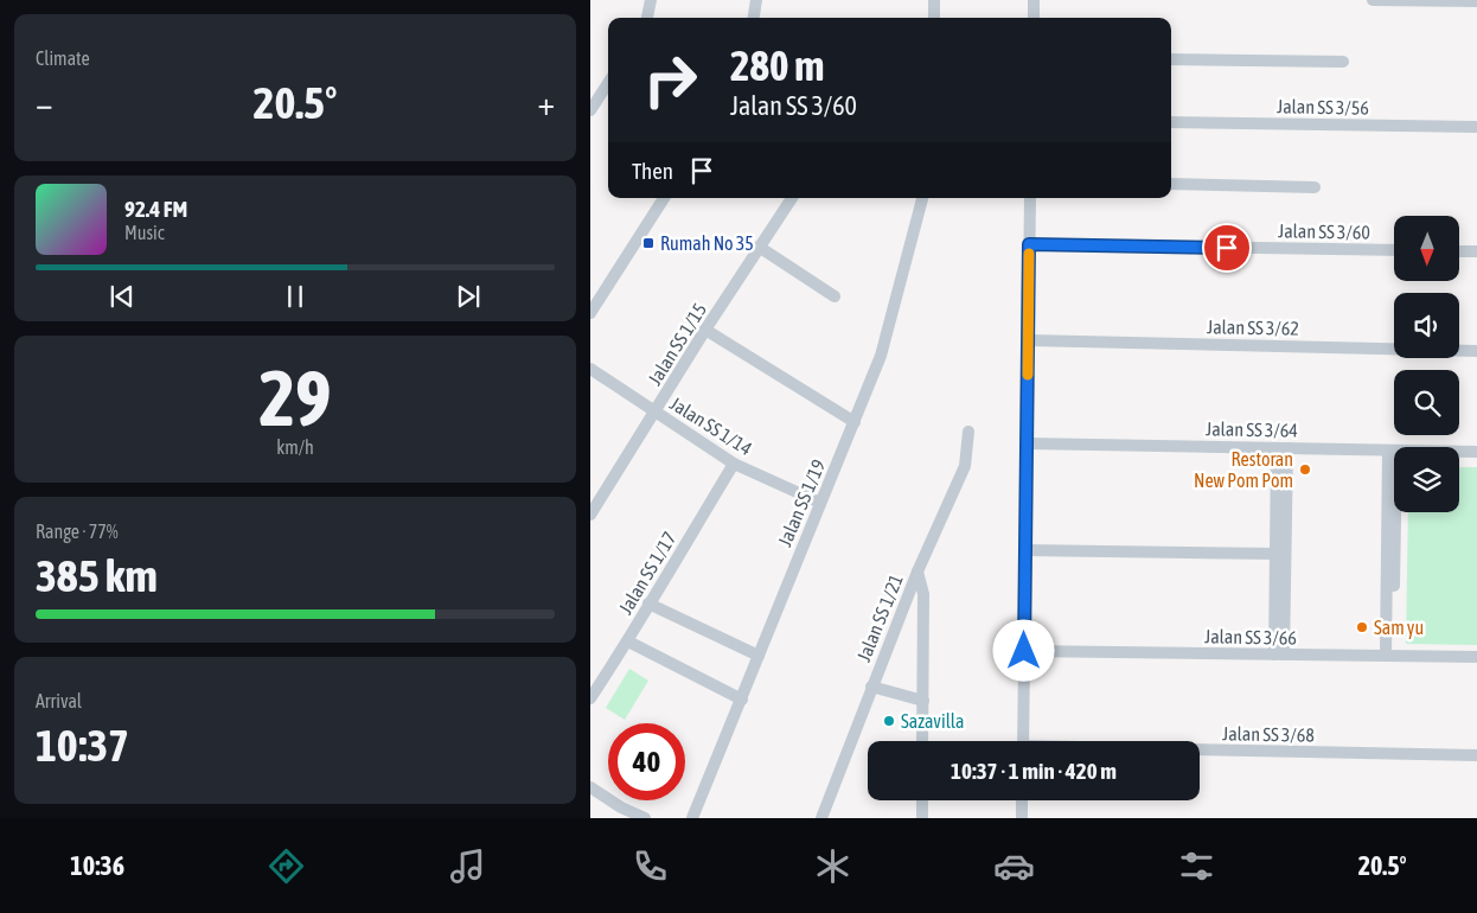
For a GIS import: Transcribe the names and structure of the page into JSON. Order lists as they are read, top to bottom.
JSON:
{
  "streets": {
    "street": [
      "Jalan SS 3/56",
      "Jalan SS 3/60",
      "Jalan SS 3/62",
      "Jalan SS 1/15",
      "Jalan SS 1/14",
      "Jalan SS 3/64",
      "Jalan SS 1/19",
      "Jalan SS 1/17",
      "Jalan SS 1/21",
      "Jalan SS 3/66",
      "Jalan SS 3/68"
    ]
  },
  "crossings": [
    ["Jalan SS 1/15", "Jalan SS 1/14"],
    ["Jalan SS 1/14", "Jalan SS 1/19"],
    ["Jalan SS 1/14", "Jalan SS 1/17"]
  ],
  "places": {
    "transit": ["Rumah No 35"],
    "other": ["Restoran New Pom Pom", "Sam yu", "Sazavilla"]
  },
  "north": "bottom",
  "page": {
    "tile": [
      "Climate",
      ["29", "km/h"],
      ["Range · 77%", "385 km"],
      ["Arrival", "10:37"]
    ],
    "turn": ["280 m", "Jalan SS 3/60"],
    "heat": ["−", "20.5°", "+"],
    "then": "Then",
    "song": ["92.4 FM", "Music"],
    "limit": "40",
    "trip": "10:37 · 1 min · 420 m",
    "tabs": ["10:36", "20.5°"]
  }
}
